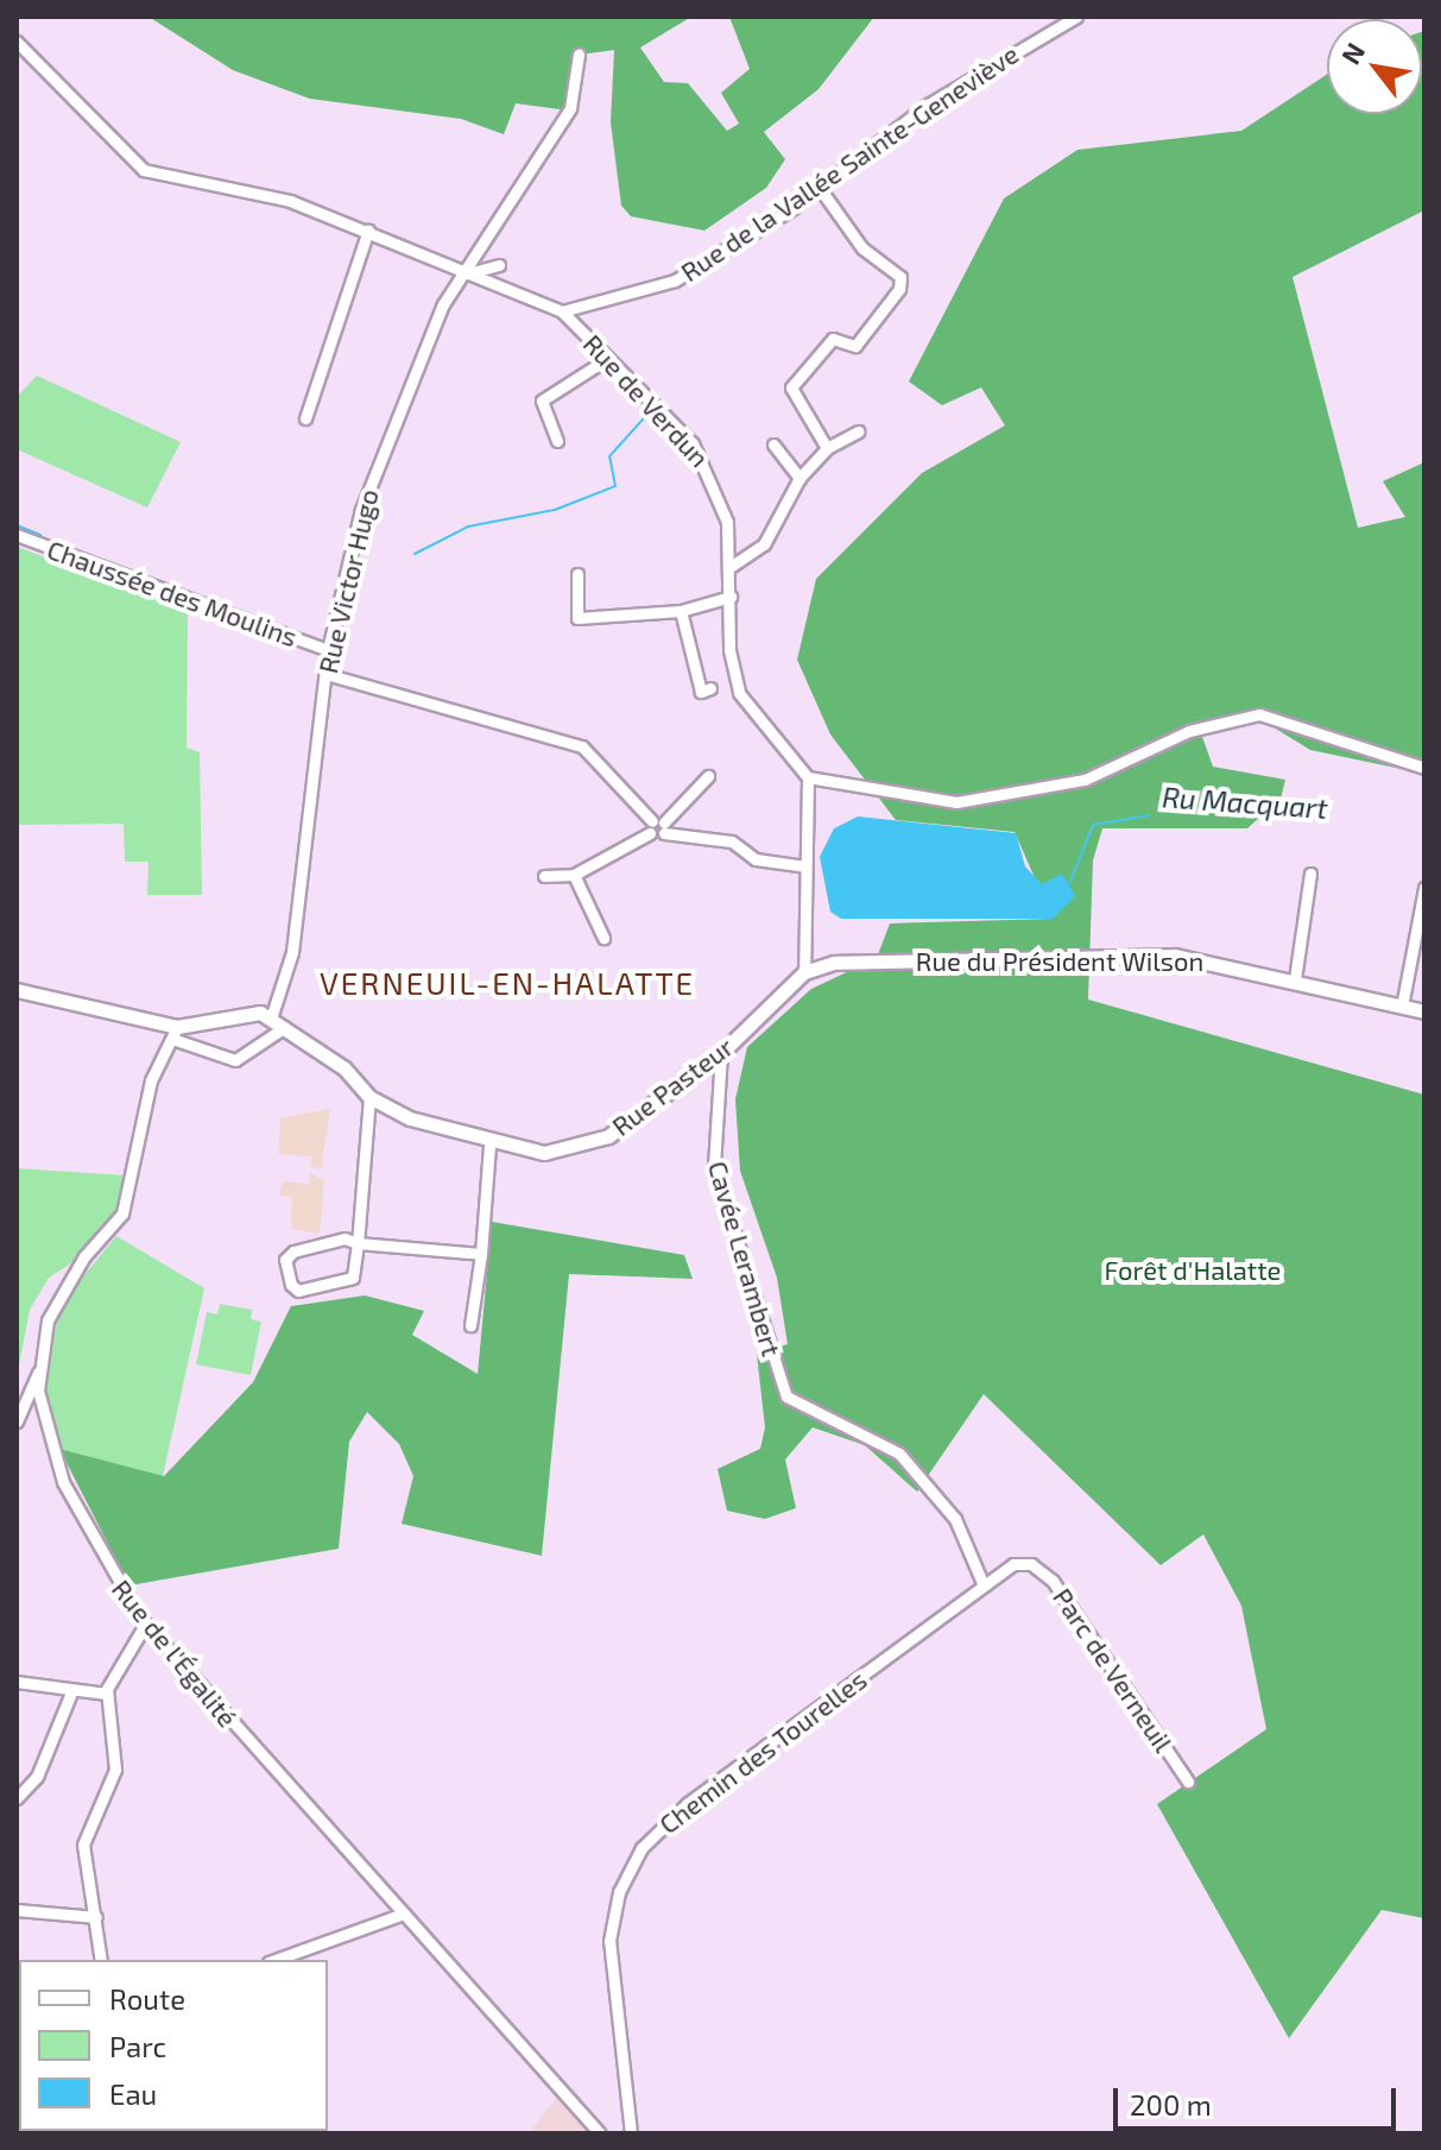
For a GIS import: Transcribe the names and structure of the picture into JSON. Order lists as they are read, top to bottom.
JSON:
{
  "streets": {
    "street": [
      "Rue de la Vallée Sainte-Geneviève",
      "Rue de Verdun",
      "Rue Victor Hugo",
      "Chaussée des Moulins",
      "Rue du Président Wilson",
      "Rue Pasteur",
      "Cavée Lerambert",
      "Rue de l'Égalité",
      "Parc de Verneuil",
      "Chemin des Tourelles"
    ]
  },
  "crossings": [
    ["Rue de la Vallée Sainte-Geneviève", "Rue de Verdun"],
    ["Rue de Verdun", "Rue Victor Hugo"],
    ["Rue Victor Hugo", "Chaussée des Moulins"],
    ["Rue Victor Hugo", "Rue Pasteur"],
    ["Rue du Président Wilson", "Rue Pasteur"],
    ["Rue Pasteur", "Cavée Lerambert"],
    ["Cavée Lerambert", "Parc de Verneuil"],
    ["Cavée Lerambert", "Chemin des Tourelles"],
    ["Parc de Verneuil", "Chemin des Tourelles"]
  ],
  "districts": ["VERNEUIL-EN-HALATTE"],
  "water": ["Ru Macquart"],
  "parks": ["Forêt d'Halatte"],
  "legend": ["Route", "Parc", "Eau"],
  "scale_bar": "200 m",
  "north": "top left"
}
